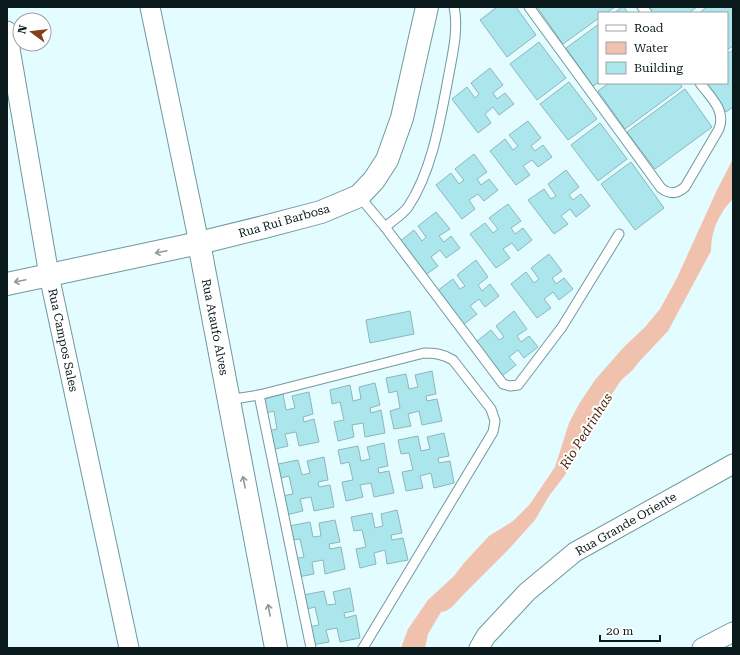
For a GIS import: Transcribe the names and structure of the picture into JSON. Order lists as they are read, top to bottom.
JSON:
{
  "streets": {
    "street": [
      "Rua Rui Barbosa",
      "Rua Ataufo Alves",
      "Rua Campos Sales",
      "Rua Grande Oriente"
    ]
  },
  "crossings": [
    ["Rua Rui Barbosa", "Rua Ataufo Alves"],
    ["Rua Rui Barbosa", "Rua Campos Sales"]
  ],
  "one_way": ["Rua Ataufo Alves"],
  "water": ["Rio Pedrinhas"],
  "legend": ["Road", "Water", "Building"],
  "scale_bar": "20 m",
  "north": "left"
}
